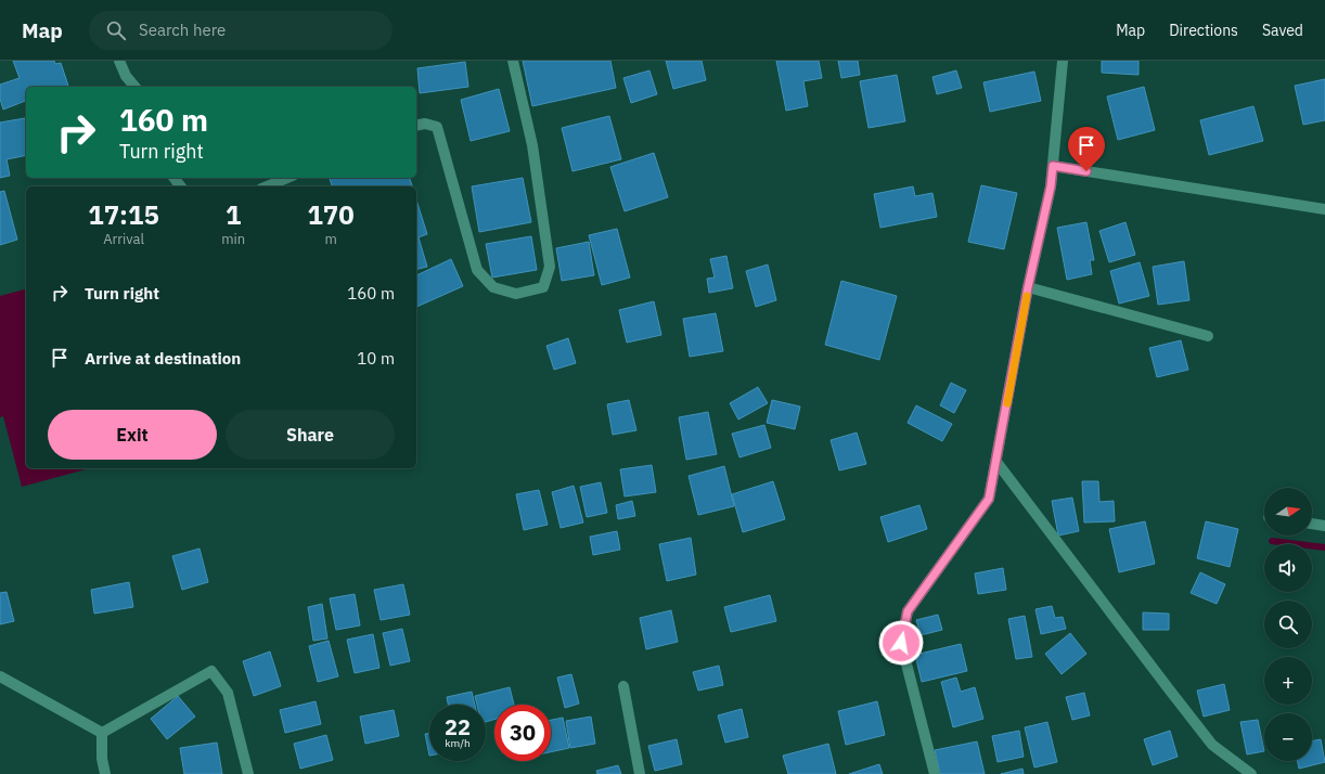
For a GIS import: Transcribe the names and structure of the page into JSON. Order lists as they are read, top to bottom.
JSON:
{
  "north": "right",
  "page": {
    "header": "Map",
    "search": "Search here",
    "nav": ["Map", "Directions", "Saved"],
    "turn": ["160 m", "Turn right"],
    "eta": [
      "17:15",
      "Arrival",
      "1",
      "min",
      "170",
      "m"
    ],
    "list": [
      {
        "name": "Turn right",
        "value": "160 m"
      },
      {
        "name": "Arrive at destination",
        "value": "10 m"
      }
    ],
    "buttons": ["Exit", "Share"],
    "map_buttons": ["+", "−"],
    "speed": "22 km/h",
    "limit": "30"
  }
}
